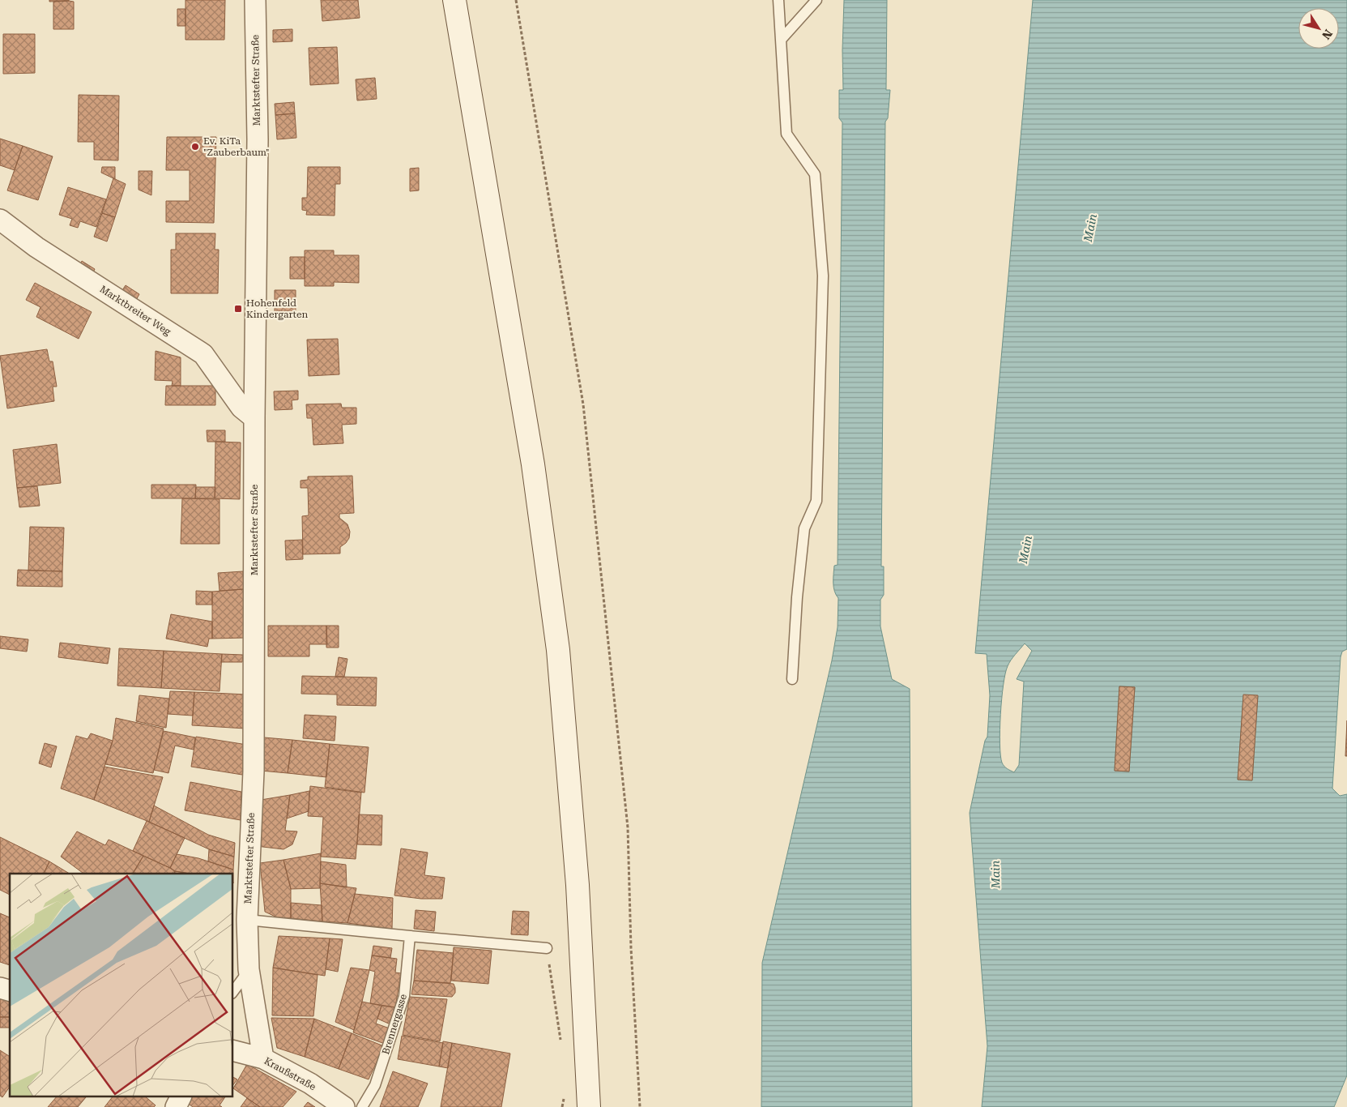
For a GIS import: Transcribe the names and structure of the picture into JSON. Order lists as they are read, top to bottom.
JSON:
{
  "streets": {
    "street": ["Marktstefter Straße", "Marktbreiter Weg", "Kraußstraße"],
    "lane": ["Brennergasse"]
  },
  "crossings": [
    ["Marktstefter Straße", "Marktbreiter Weg"],
    ["Marktstefter Straße", "Kraußstraße"]
  ],
  "water": ["Main"],
  "places": {
    "other": ["Ev. KiTa \"Zauberbaum\""],
    "transit": ["Hohenfeld Kindergarten"]
  },
  "north": "bottom right"
}
